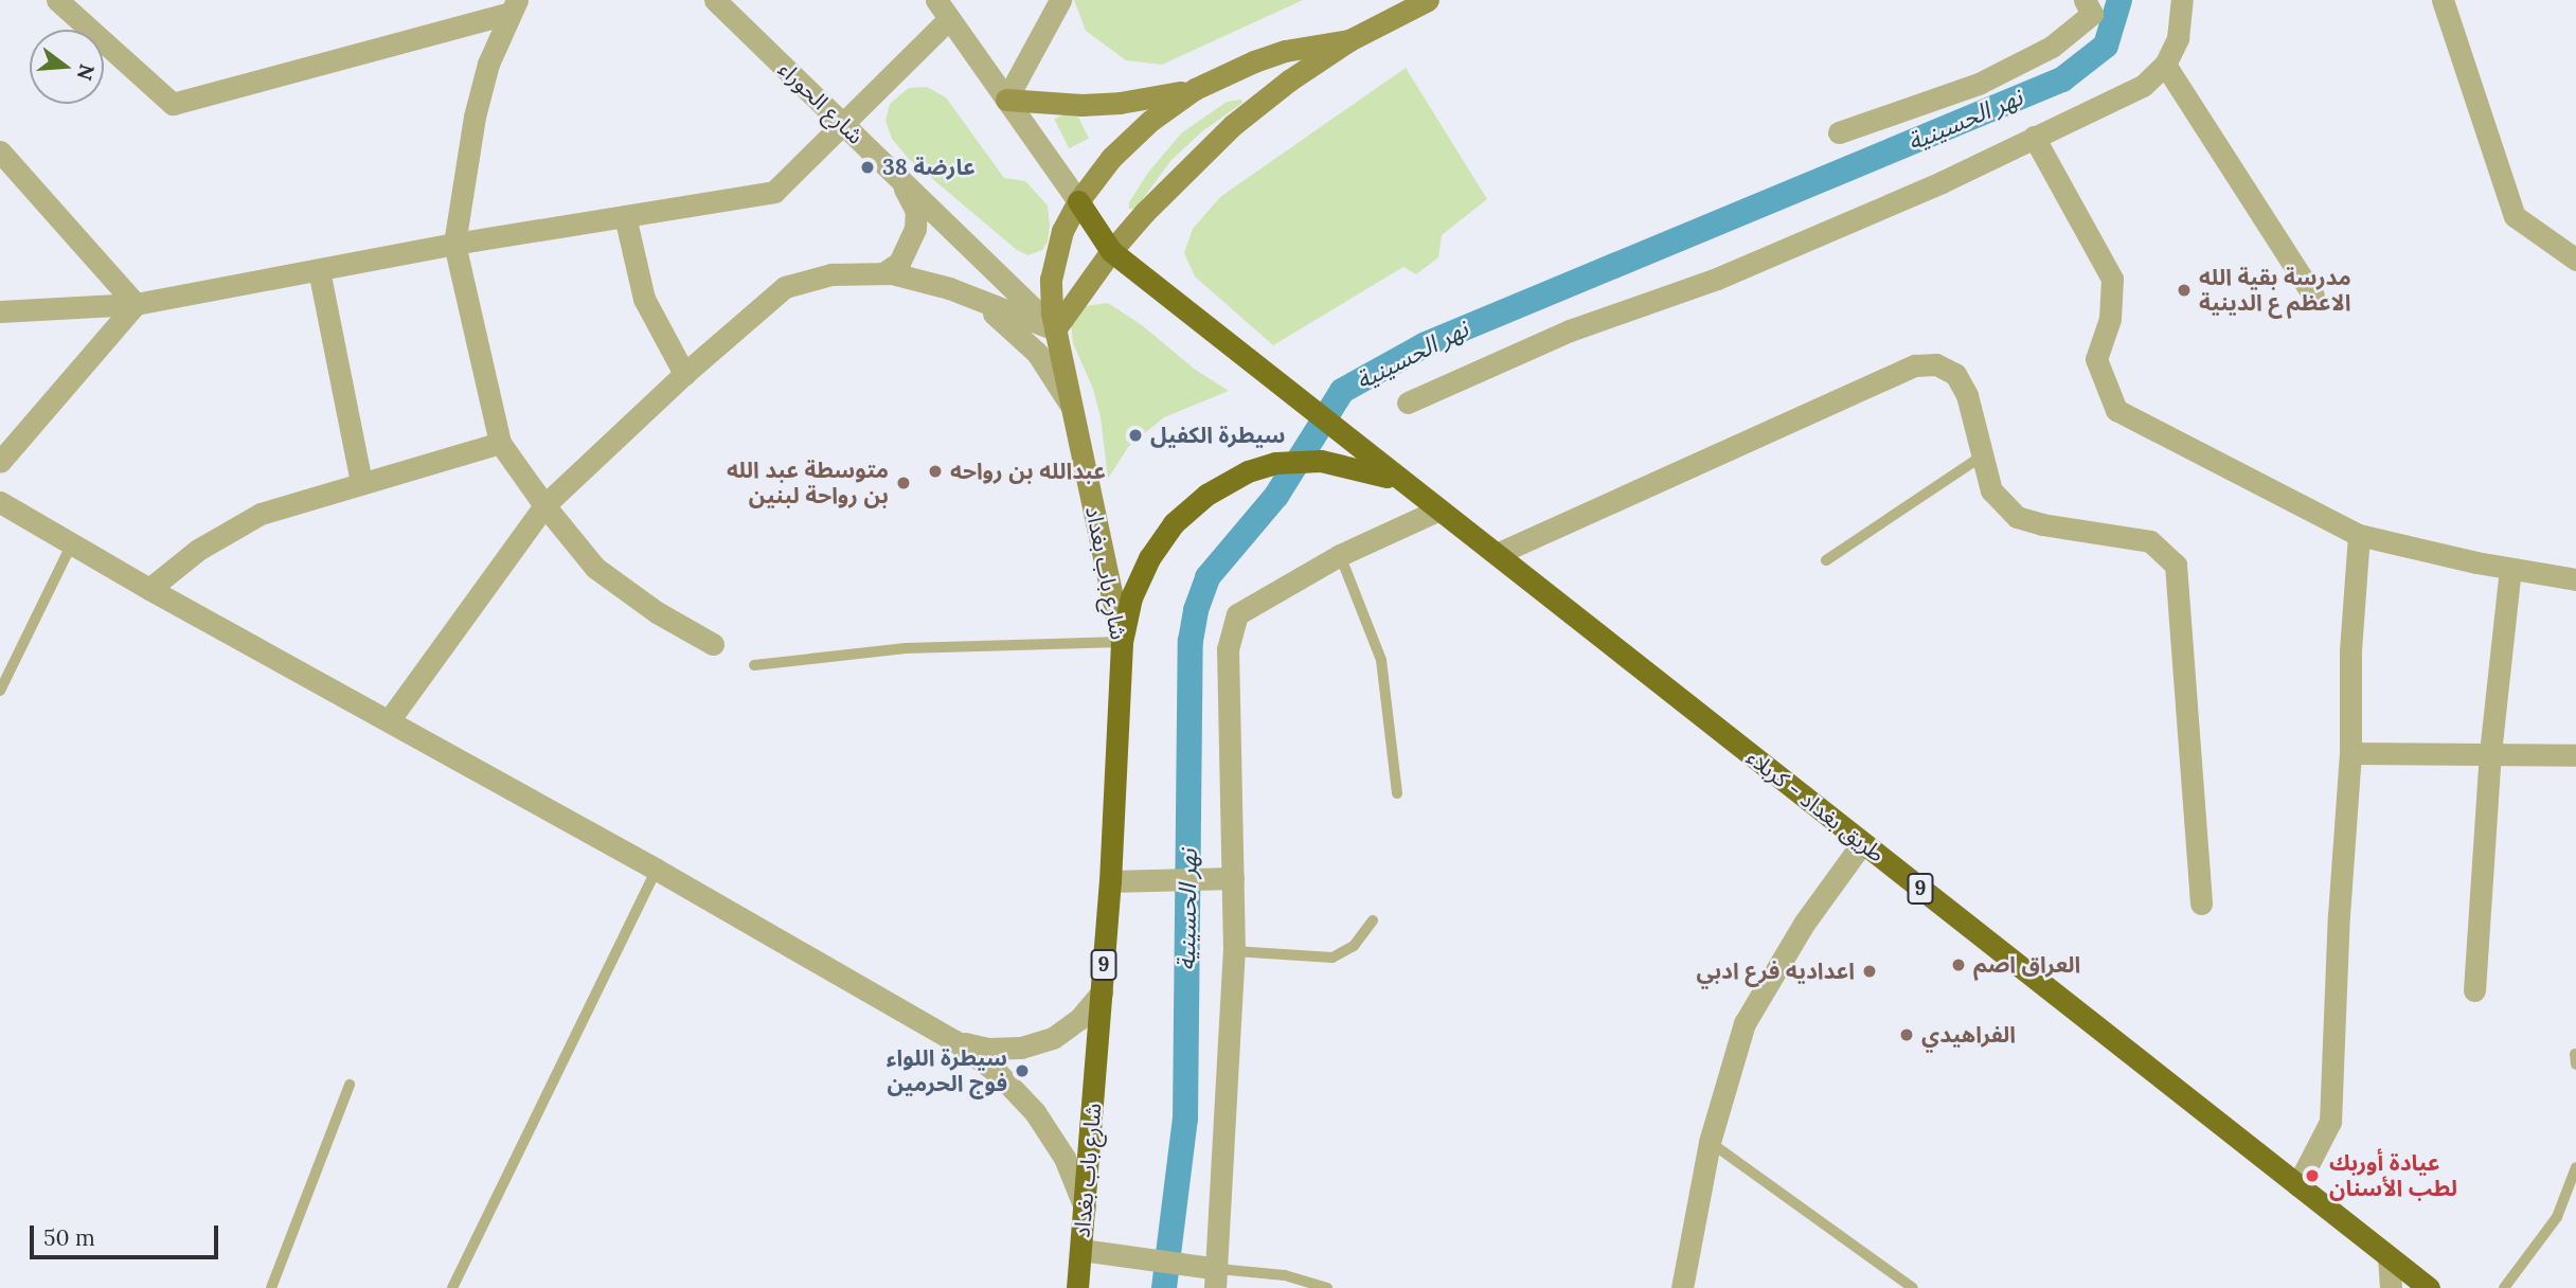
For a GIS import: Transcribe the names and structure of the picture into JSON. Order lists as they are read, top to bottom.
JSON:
{
  "streets": {
    "highway": ["شارع باب بغداد", "طريق بغداد - كربلاء", "9"],
    "street": ["شارع الحوراء"]
  },
  "crossings": [
    ["شارع الحوراء", "شارع باب بغداد"],
    ["شارع باب بغداد", "طريق بغداد - كربلاء"],
    ["شارع باب بغداد", "9"],
    ["طريق بغداد - كربلاء", "9"]
  ],
  "water": ["نهر الحسينية"],
  "places": [
    "عارضة 38",
    "مدرسة بقية الله الاعظم ع الدينية",
    "سيطرة الكفيل",
    "عبدالله بن رواحه",
    "متوسطة عبد الله بن رواحة لبنين",
    "العراق اصم",
    "اعداديه فرع ادبي",
    "الفراهيدي",
    "سيطرة اللواء فوج الحرمين",
    "عيادة أوربك لطب الأسنان"
  ],
  "scale_bar": "50 m",
  "north": "right"
}
